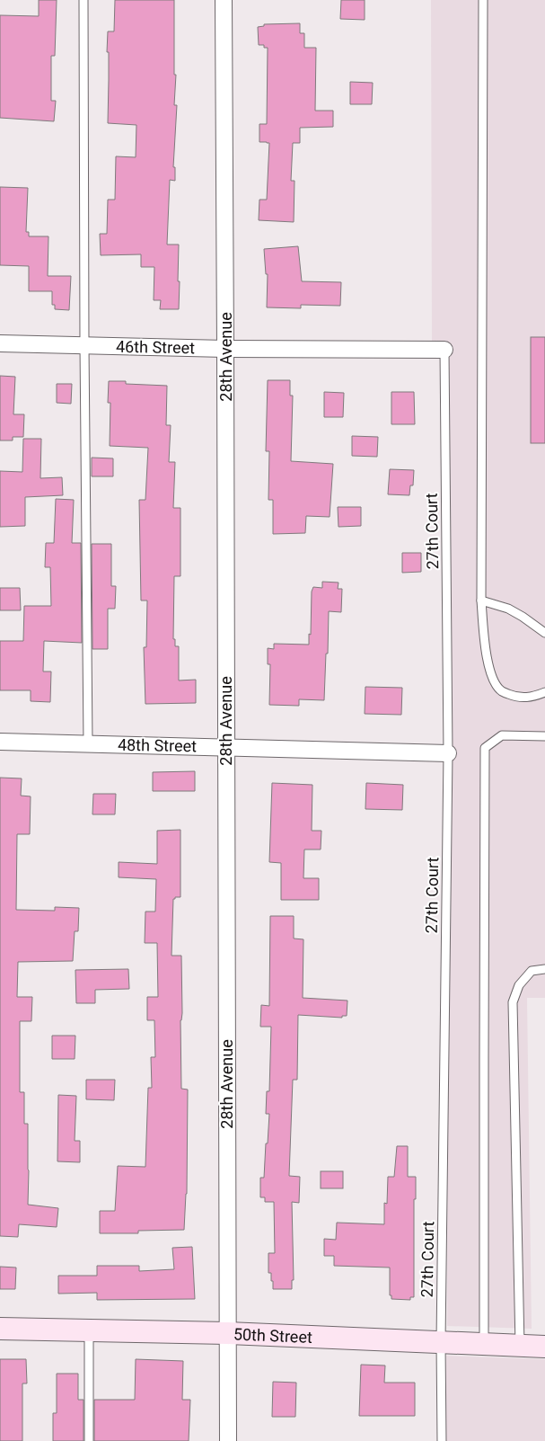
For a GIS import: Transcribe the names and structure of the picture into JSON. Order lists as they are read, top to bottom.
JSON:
{
  "streets": {
    "street": [
      "46th Street",
      "28th Avenue",
      "48th Street",
      "50th Street"
    ],
    "lane": ["27th Court"]
  },
  "crossings": [
    ["46th Street", "28th Avenue"],
    ["46th Street", "27th Court"],
    ["28th Avenue", "48th Street"],
    ["28th Avenue", "50th Street"],
    ["27th Court", "48th Street"],
    ["27th Court", "50th Street"]
  ]
}
